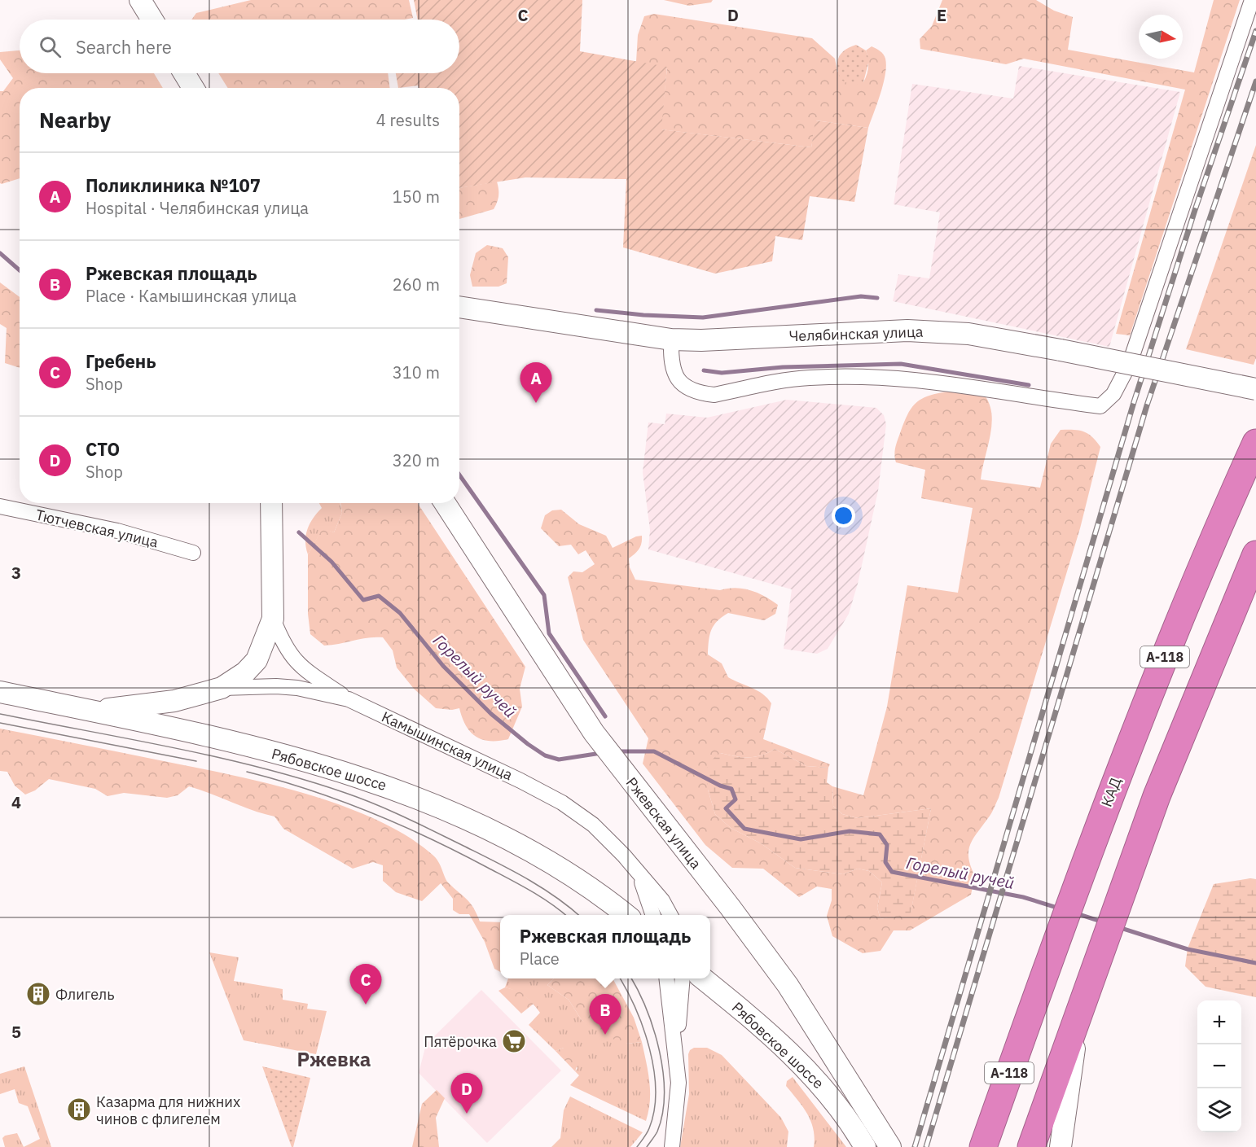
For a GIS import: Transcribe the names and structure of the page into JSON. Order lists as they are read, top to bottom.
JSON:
{
  "streets": {
    "highway": ["А-118", "КАД"],
    "main road": ["Челябинская улица", "Рябовское шоссе", "Ржевская улица"],
    "street": ["Тютчевская улица", "Камышинская улица"]
  },
  "districts": ["Ржевка"],
  "water": ["Горелый ручей"],
  "places": {
    "building": ["Флигель", "Казарма для нижних чинов с флигелем"],
    "supermarket": ["Пятёрочка"]
  },
  "north": "right",
  "page": {
    "search": "Search here",
    "heading": ["Nearby", "4 results"],
    "list": [
      {
        "mark": "A",
        "name": "Поликлиника №107",
        "note": "Hospital · Челябинская улица",
        "value": "150 m"
      },
      {
        "mark": "B",
        "name": "Ржевская площадь",
        "note": "Place · Камышинская улица",
        "value": "260 m"
      },
      {
        "mark": "C",
        "name": "Гребень",
        "note": "Shop",
        "value": "310 m"
      },
      {
        "mark": "D",
        "name": "СТО",
        "note": "Shop",
        "value": "320 m"
      }
    ],
    "pins": [
      "A",
      "C",
      "B",
      "D"
    ],
    "popup": ["Ржевская площадь", "Place"],
    "map_buttons": ["+", "−"]
  },
  "grid": {
    "columns": ["C", "D", "E"],
    "rows": ["3", "4", "5"]
  }
}
